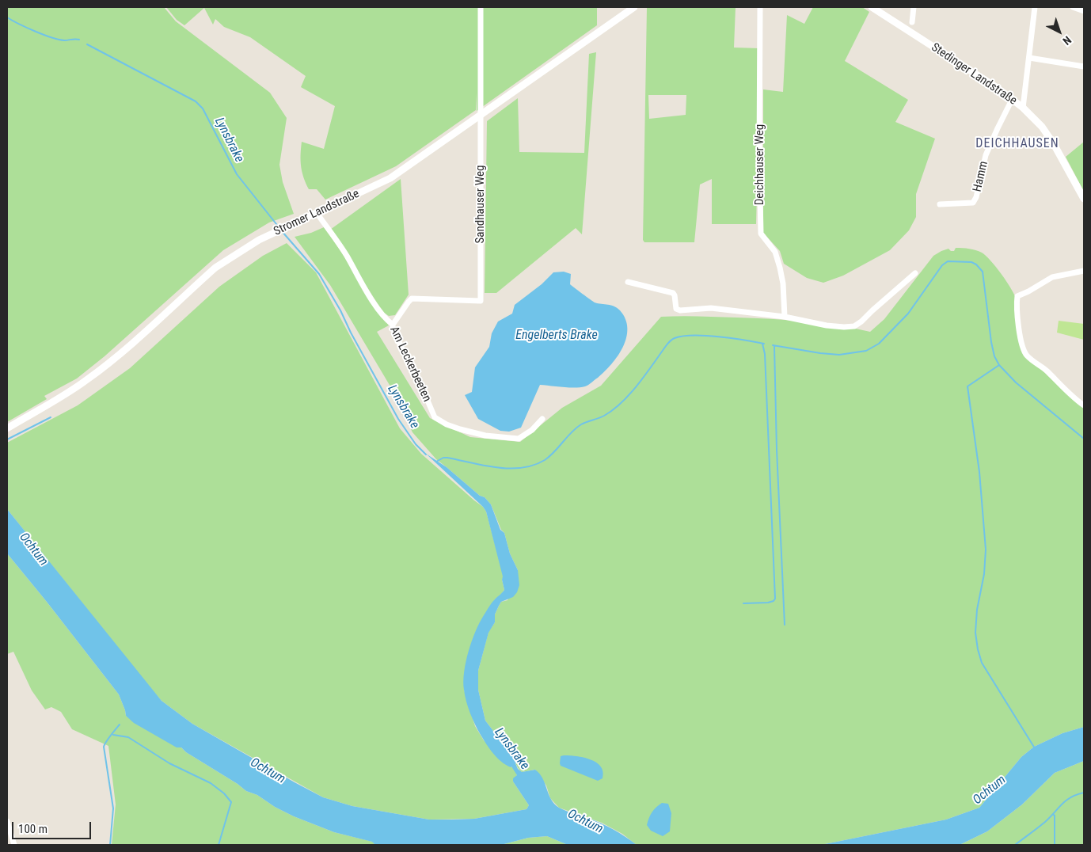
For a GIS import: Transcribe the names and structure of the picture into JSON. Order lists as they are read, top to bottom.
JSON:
{
  "streets": {
    "main road": ["Stedinger Landstraße", "Stromer Landstraße"],
    "street": [
      "Deichhauser Weg",
      "Hamm",
      "Sandhauser Weg",
      "Am Leckerbeeten"
    ]
  },
  "crossings": [
    ["Stedinger Landstraße", "Hamm"],
    ["Sandhauser Weg", "Stromer Landstraße"],
    ["Sandhauser Weg", "Am Leckerbeeten"],
    ["Stromer Landstraße", "Am Leckerbeeten"]
  ],
  "districts": ["DEICHHAUSEN"],
  "water": ["Lynsbrake", "Engelberts Brake", "Ochtum"],
  "scale_bar": "100 m",
  "north": "bottom right"
}
